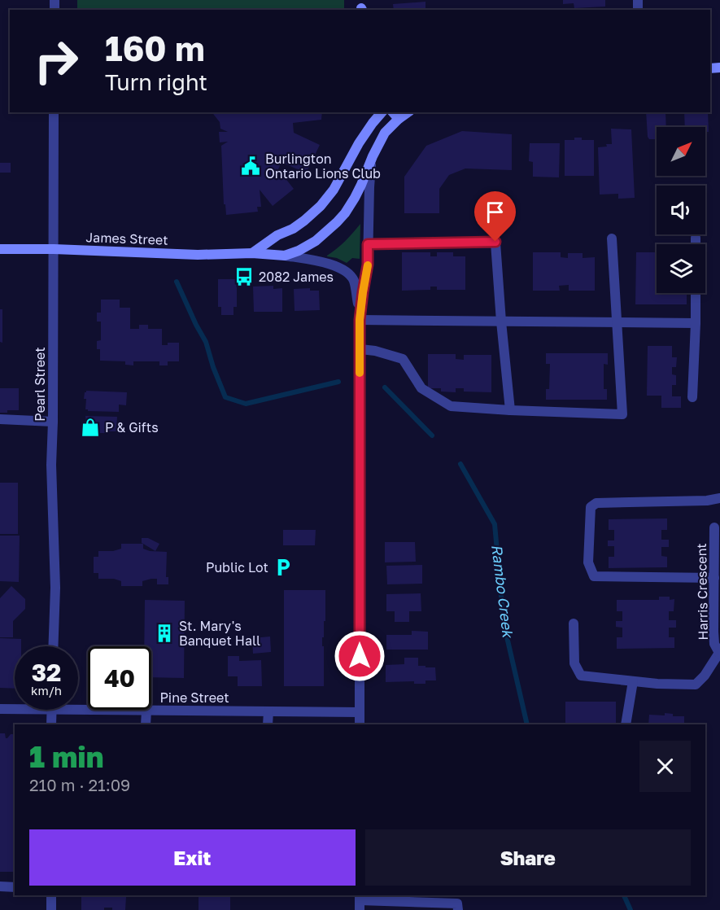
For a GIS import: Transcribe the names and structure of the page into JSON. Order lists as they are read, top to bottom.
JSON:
{
  "streets": {
    "main road": ["James Street"],
    "street": ["Pearl Street", "Harris Crescent", "Pine Street"]
  },
  "crossings": [
    ["James Street", "Pearl Street"]
  ],
  "water": ["Rambo Creek"],
  "places": {
    "public building": ["Burlington Ontario Lions Club"],
    "bus stop": ["2082 James"],
    "shop": ["P & Gifts"],
    "parking": ["Public Lot"],
    "building": ["St. Mary's Banquet Hall"]
  },
  "north": "top right",
  "page": {
    "turn": ["160 m", "Turn right"],
    "speed": "32 km/h",
    "limit": "40",
    "heading": ["1 min", "210 m · 21:09"],
    "buttons": ["Exit", "Share"]
  }
}
